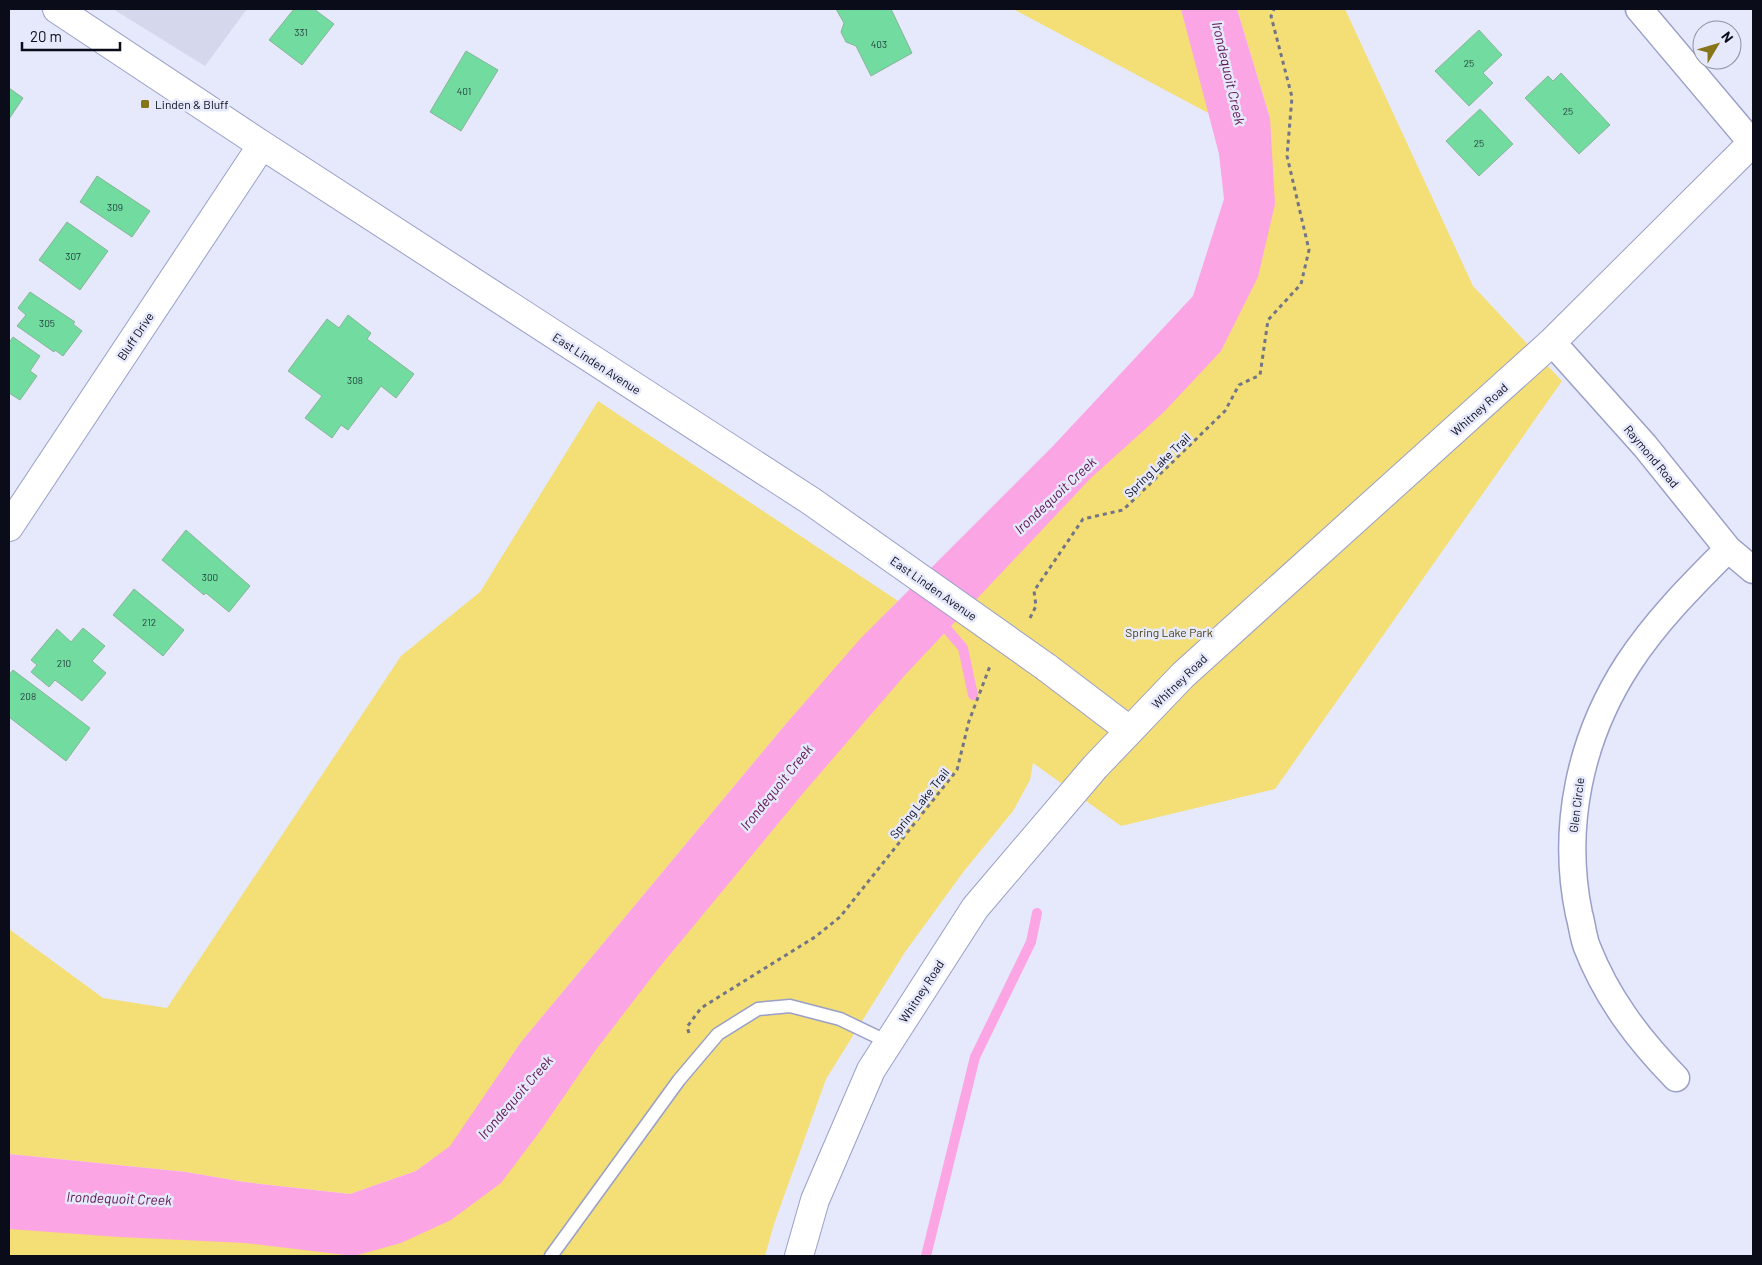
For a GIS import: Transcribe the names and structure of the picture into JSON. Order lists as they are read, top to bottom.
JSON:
{
  "streets": {
    "main road": ["Bluff Drive", "East Linden Avenue", "Whitney Road"],
    "street": ["Raymond Road", "Glen Circle"],
    "path": ["Spring Lake Trail"]
  },
  "crossings": [
    ["Bluff Drive", "East Linden Avenue"],
    ["East Linden Avenue", "Whitney Road"],
    ["Whitney Road", "Raymond Road"],
    ["Raymond Road", "Glen Circle"]
  ],
  "water": ["Irondequoit Creek"],
  "parks": ["Spring Lake Park"],
  "places": {
    "transit": ["Linden & Bluff"]
  },
  "house_numbers": [
    "331",
    "403",
    "25",
    "401",
    "25",
    "25",
    "309",
    "307",
    "305",
    "308",
    "300",
    "212",
    "210",
    "208"
  ],
  "scale_bar": "20 m",
  "north": "top right"
}
